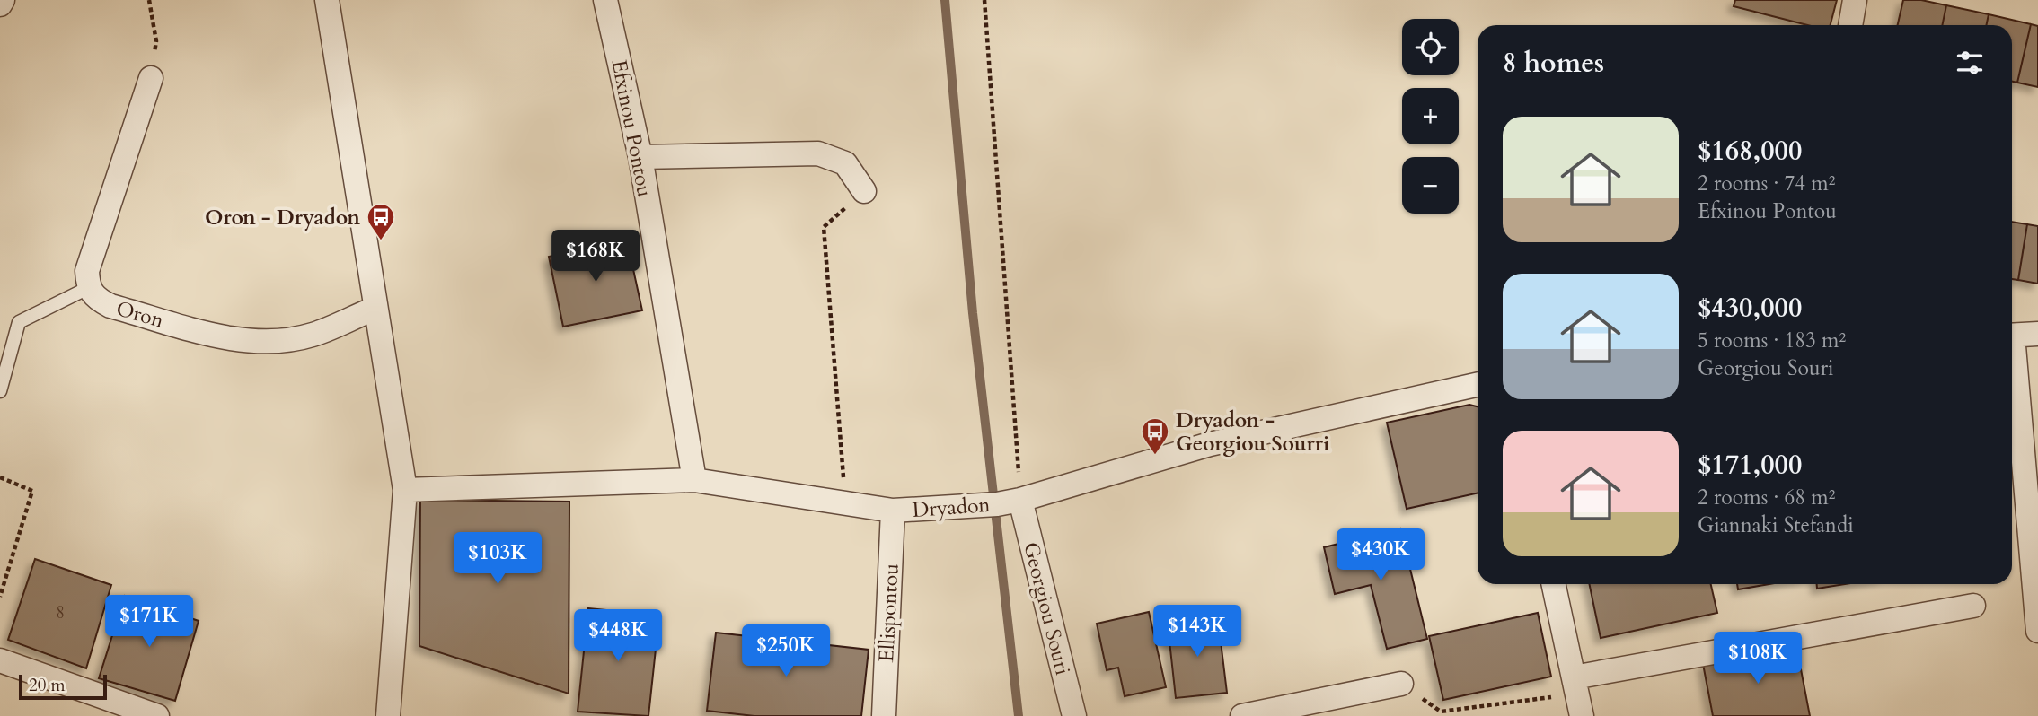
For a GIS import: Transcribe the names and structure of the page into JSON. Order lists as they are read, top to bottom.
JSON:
{
  "streets": {
    "street": [
      "Efxinou Pontou",
      "Oron",
      "Dryadon",
      "Georgiou Souri",
      "Ellispontou"
    ]
  },
  "crossings": [
    ["Efxinou Pontou", "Dryadon"],
    ["Dryadon", "Georgiou Souri"],
    ["Dryadon", "Ellispontou"]
  ],
  "places": {
    "bus stop": ["Oron - Dryadon", "Dryadon - Georgiou Sourri"]
  },
  "house_numbers": ["8"],
  "scale_bar": "20 m",
  "page": {
    "map_buttons": ["+", "−"],
    "heading": "8 homes",
    "list": [
      {
        "name": "$168,000",
        "note": "2 rooms · 74 m² · Efxinou Pontou"
      },
      {
        "name": "$430,000",
        "note": "5 rooms · 183 m² · Georgiou Souri"
      },
      {
        "name": "$171,000",
        "note": "2 rooms · 68 m² · Giannaki Stefandi"
      }
    ],
    "price": [
      "$168K",
      "$430K",
      "$103K",
      "$171K",
      "$143K",
      "$448K",
      "$250K",
      "$108K"
    ],
    "scale": "20 m"
  }
}
